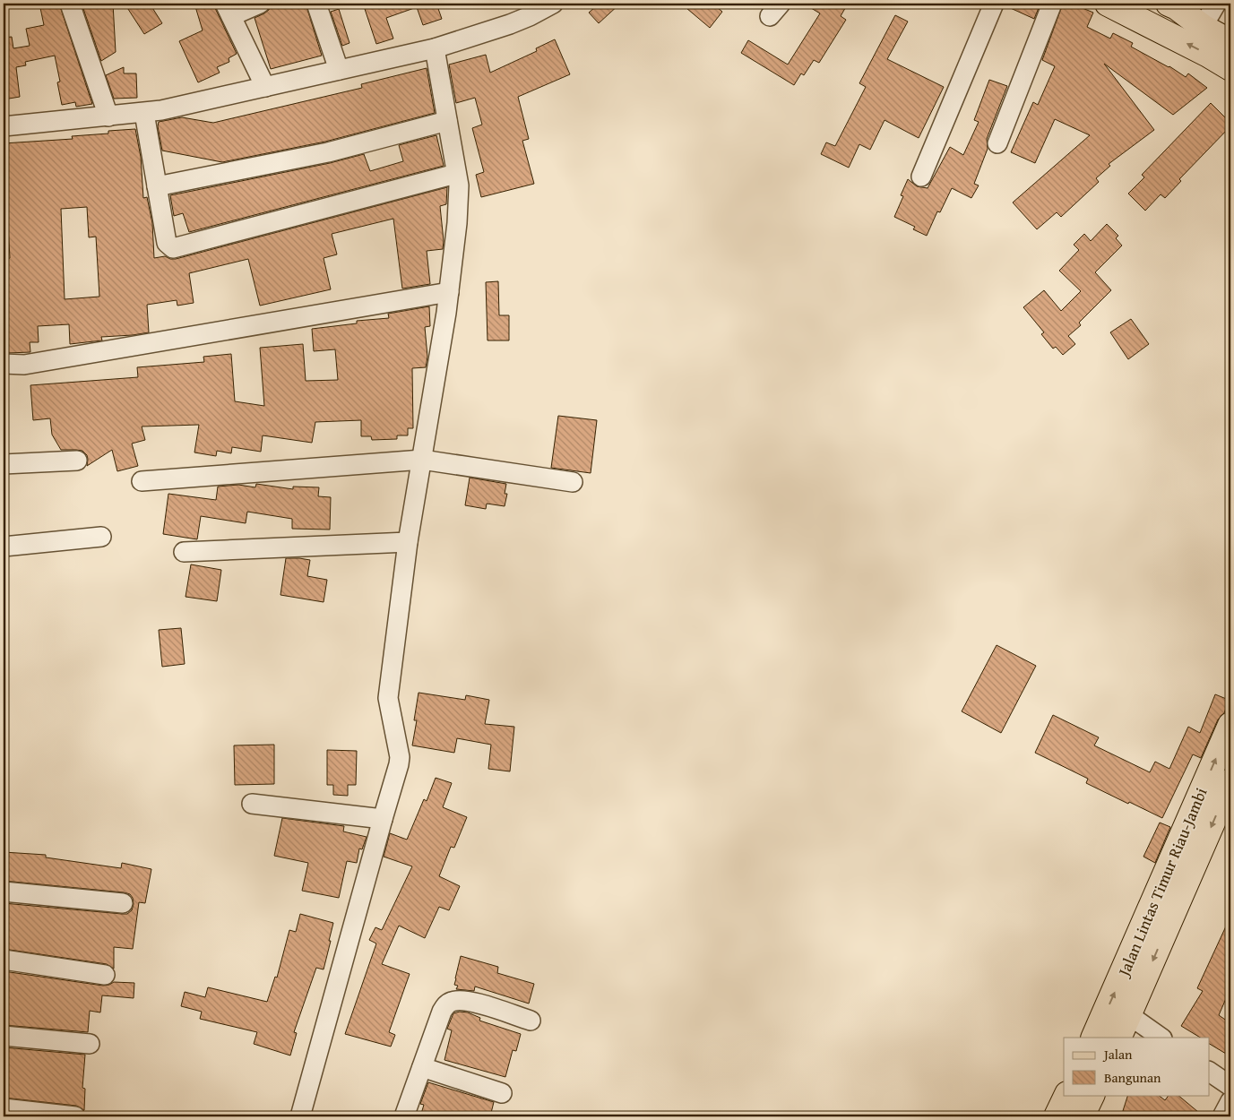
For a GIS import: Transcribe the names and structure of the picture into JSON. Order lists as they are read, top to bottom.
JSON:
{
  "streets": {
    "main road": ["Jalan Lintas Timur Riau-Jambi"]
  },
  "legend": ["Jalan", "Bangunan"]
}
